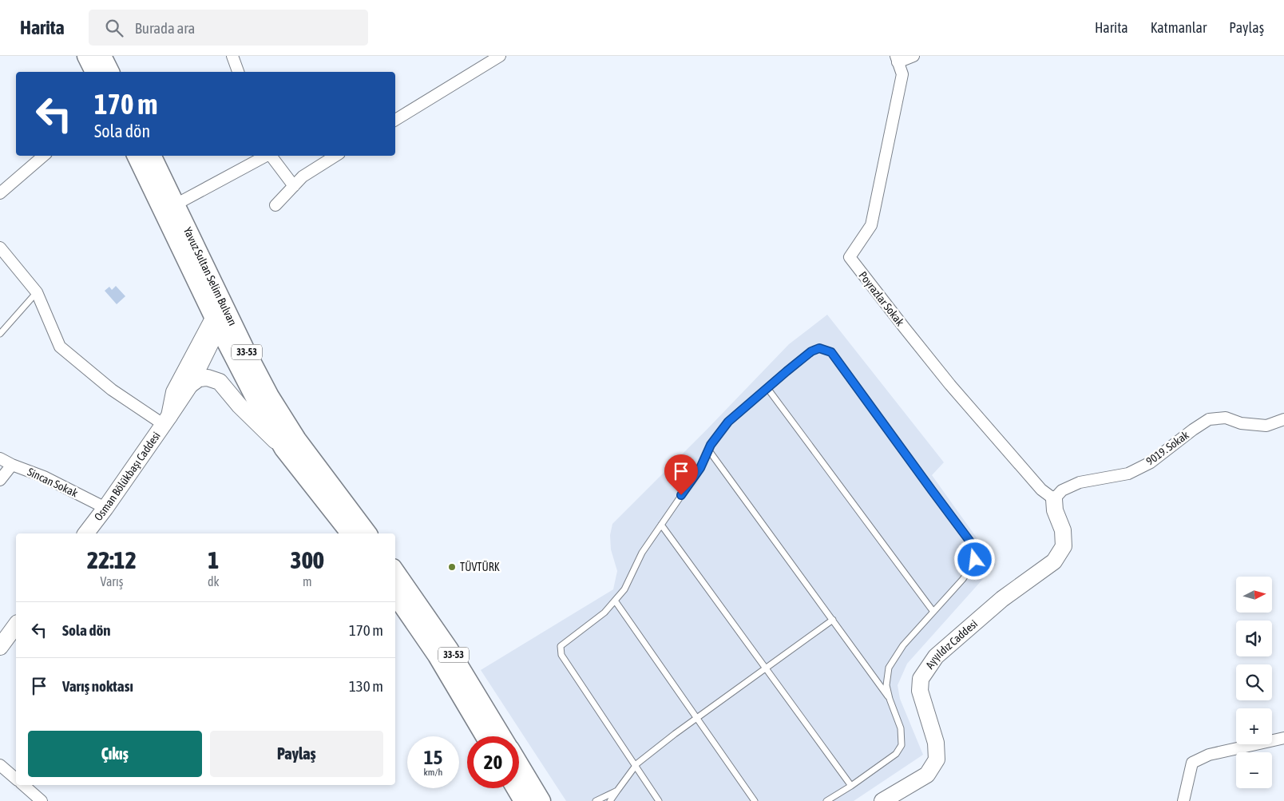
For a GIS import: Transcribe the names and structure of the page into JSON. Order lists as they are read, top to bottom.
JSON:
{
  "streets": {
    "main road": ["Yavuz Sultan Selim Bulvarı", "33-53"],
    "street": [
      "Poyrazlar Sokak",
      "9019. Sokak",
      "Osman Bölükbaşı Caddesi",
      "Sincan Sokak",
      "Ayyıldız Caddesi"
    ]
  },
  "crossings": [
    ["Yavuz Sultan Selim Bulvarı", "Osman Bölükbaşı Caddesi"],
    ["Poyrazlar Sokak", "9019. Sokak"],
    ["Poyrazlar Sokak", "Ayyıldız Caddesi"],
    ["9019. Sokak", "Ayyıldız Caddesi"],
    ["Osman Bölükbaşı Caddesi", "Sincan Sokak"]
  ],
  "places": ["TÜVTÜRK"],
  "north": "right",
  "page": {
    "header": "Harita",
    "search": "Burada ara",
    "nav": ["Harita", "Katmanlar", "Paylaş"],
    "turn": ["170 m", "Sola dön"],
    "eta": [
      "22:12",
      "Varış",
      "1",
      "dk",
      "300",
      "m"
    ],
    "map_buttons": ["+", "−"],
    "list": [
      {
        "name": "Sola dön",
        "value": "170 m"
      },
      {
        "name": "Varış noktası",
        "value": "130 m"
      }
    ],
    "buttons": ["Çıkış", "Paylaş"],
    "speed": "15 km/h",
    "limit": "20"
  }
}
